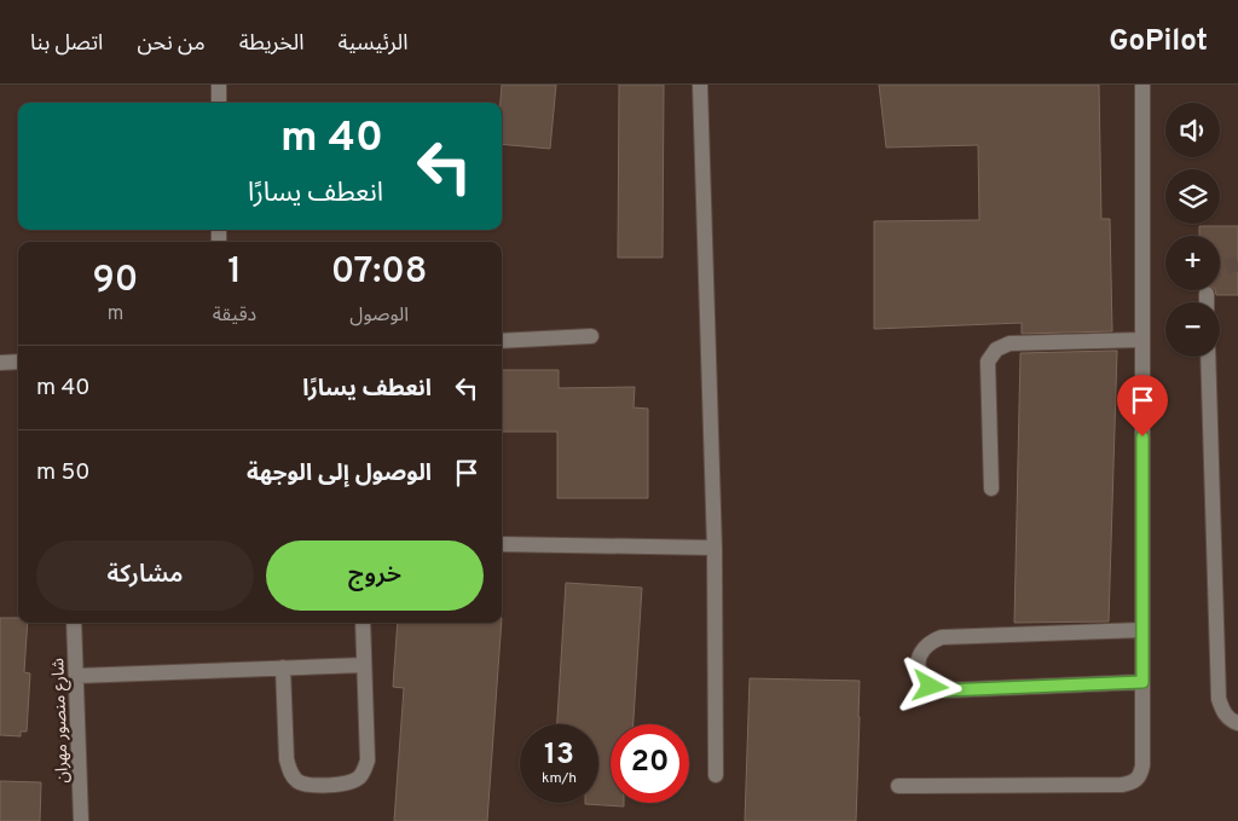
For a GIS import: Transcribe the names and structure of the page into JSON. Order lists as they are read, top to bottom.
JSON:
{
  "streets": {
    "street": ["شارع منصور مهران"]
  },
  "page": {
    "header": "GoPilot",
    "nav": [
      "الرئيسية",
      "الخريطة",
      "من نحن",
      "اتصل بنا"
    ],
    "map_buttons": ["+", "−"],
    "turn": ["40 m", "انعطف يسارًا"],
    "eta": [
      "07:08",
      "الوصول",
      "1",
      "دقيقة",
      "90",
      "m"
    ],
    "list": [
      {
        "name": "انعطف يسارًا",
        "value": "40 m"
      },
      {
        "name": "الوصول إلى الوجهة",
        "value": "50 m"
      }
    ],
    "buttons": ["خروج", "مشاركة"],
    "speed": "13 km/h",
    "limit": "20"
  }
}
